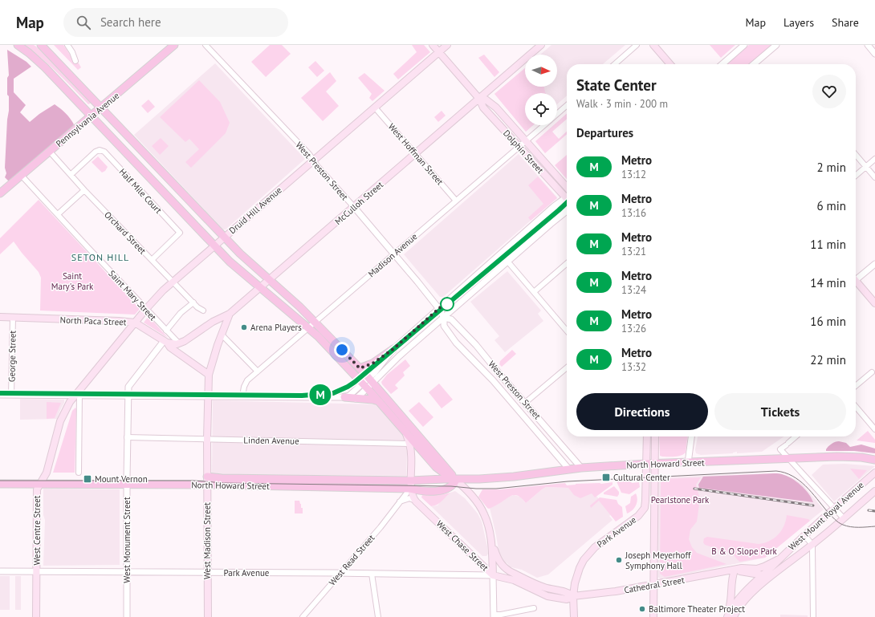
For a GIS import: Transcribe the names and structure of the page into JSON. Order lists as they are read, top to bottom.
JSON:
{
  "streets": {
    "main road": [
      "Pennsylvania Avenue",
      "Dolphin Street",
      "McCulloh Street",
      "Druid Hill Avenue",
      "North Paca Street",
      "North Howard Street",
      "West Mount Royal Avenue",
      "West Centre Street",
      "Park Avenue",
      "West Madison Street",
      "West Chase Street",
      "Cathedral Street"
    ],
    "street": [
      "West Hoffman Street",
      "West Preston Street",
      "Half Mile Court",
      "Orchard Street",
      "Madison Avenue",
      "Saint Mary Street",
      "George Street",
      "Linden Avenue",
      "West Monument Street",
      "West Read Street"
    ]
  },
  "crossings": [
    ["Pennsylvania Avenue", "Orchard Street"],
    ["Pennsylvania Avenue", "Saint Mary Street"],
    ["Dolphin Street", "McCulloh Street"],
    ["Dolphin Street", "Druid Hill Avenue"],
    ["Dolphin Street", "Madison Avenue"],
    ["West Hoffman Street", "McCulloh Street"],
    ["West Hoffman Street", "Druid Hill Avenue"],
    ["West Hoffman Street", "Madison Avenue"],
    ["West Preston Street", "McCulloh Street"],
    ["West Preston Street", "Druid Hill Avenue"],
    ["West Preston Street", "Madison Avenue"],
    ["West Preston Street", "North Howard Street"],
    ["Half Mile Court", "Orchard Street"],
    ["McCulloh Street", "Saint Mary Street"],
    ["McCulloh Street", "West Madison Street"],
    ["Druid Hill Avenue", "Orchard Street"],
    ["Druid Hill Avenue", "Saint Mary Street"],
    ["Druid Hill Avenue", "North Paca Street"],
    ["Druid Hill Avenue", "West Centre Street"],
    ["North Paca Street", "George Street"],
    ["North Paca Street", "West Monument Street"],
    ["North Paca Street", "West Madison Street"],
    ["Linden Avenue", "West Monument Street"],
    ["Linden Avenue", "West Madison Street"],
    ["North Howard Street", "West Centre Street"],
    ["North Howard Street", "Park Avenue"],
    ["North Howard Street", "West Monument Street"],
    ["North Howard Street", "West Madison Street"],
    ["North Howard Street", "West Chase Street"],
    ["North Howard Street", "West Read Street"],
    ["West Mount Royal Avenue", "Cathedral Street"],
    ["West Centre Street", "Park Avenue"],
    ["Park Avenue", "West Monument Street"],
    ["Park Avenue", "West Madison Street"],
    ["Park Avenue", "West Chase Street"],
    ["Park Avenue", "West Read Street"],
    ["Park Avenue", "Cathedral Street"],
    ["West Chase Street", "West Read Street"],
    ["West Chase Street", "Cathedral Street"]
  ],
  "districts": ["SETON HILL"],
  "parks": ["Saint Mary's Park", "Pearlstone Park", "B & O Slope Park"],
  "places": {
    "other": ["Arena Players", "Joseph Meyerhoff Symphony Hall", "Baltimore Theater Project"],
    "transit": ["Cultural Center", "Mount Vernon"]
  },
  "lines": ["metro line M"],
  "north": "right",
  "page": {
    "header": "Map",
    "search": "Search here",
    "nav": ["Map", "Layers", "Share"],
    "on_map": "M",
    "heading": [
      ["State Center", "Walk · 3 min · 200 m"],
      "Departures"
    ],
    "list": [
      {
        "mark": "M",
        "name": "Metro",
        "note": "13:12",
        "value": "2 min"
      },
      {
        "mark": "M",
        "name": "Metro",
        "note": "13:16",
        "value": "6 min"
      },
      {
        "mark": "M",
        "name": "Metro",
        "note": "13:21",
        "value": "11 min"
      },
      {
        "mark": "M",
        "name": "Metro",
        "note": "13:24",
        "value": "14 min"
      },
      {
        "mark": "M",
        "name": "Metro",
        "note": "13:26",
        "value": "16 min"
      },
      {
        "mark": "M",
        "name": "Metro",
        "note": "13:32",
        "value": "22 min"
      }
    ],
    "buttons": ["Directions", "Tickets"]
  }
}
